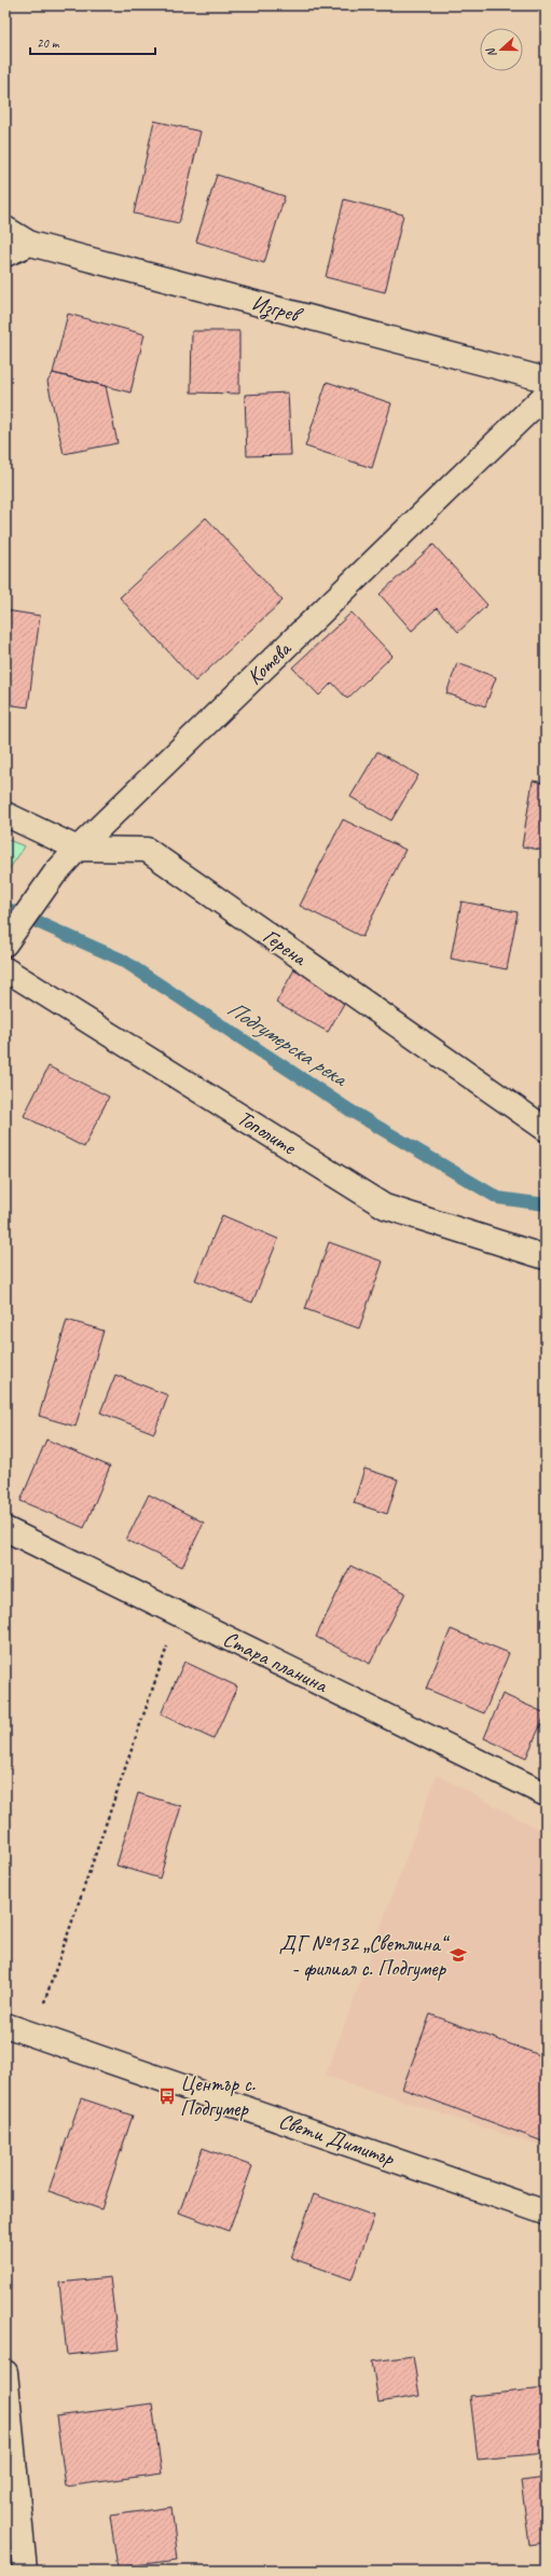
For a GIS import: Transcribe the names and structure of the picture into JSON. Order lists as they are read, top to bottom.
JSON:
{
  "streets": {
    "street": [
      "Изгрев",
      "Котева",
      "Герена",
      "Тополите",
      "Стара планина",
      "Свети Димитър"
    ]
  },
  "crossings": [
    ["Котева", "Герена"]
  ],
  "water": ["Подгумерска река"],
  "places": {
    "school or university": ["ДГ №132 „Светлина“ - филиал с. Подгумер"],
    "bus stop": ["Център с. Подгумер"]
  },
  "scale_bar": "20 m",
  "north": "left"
}
